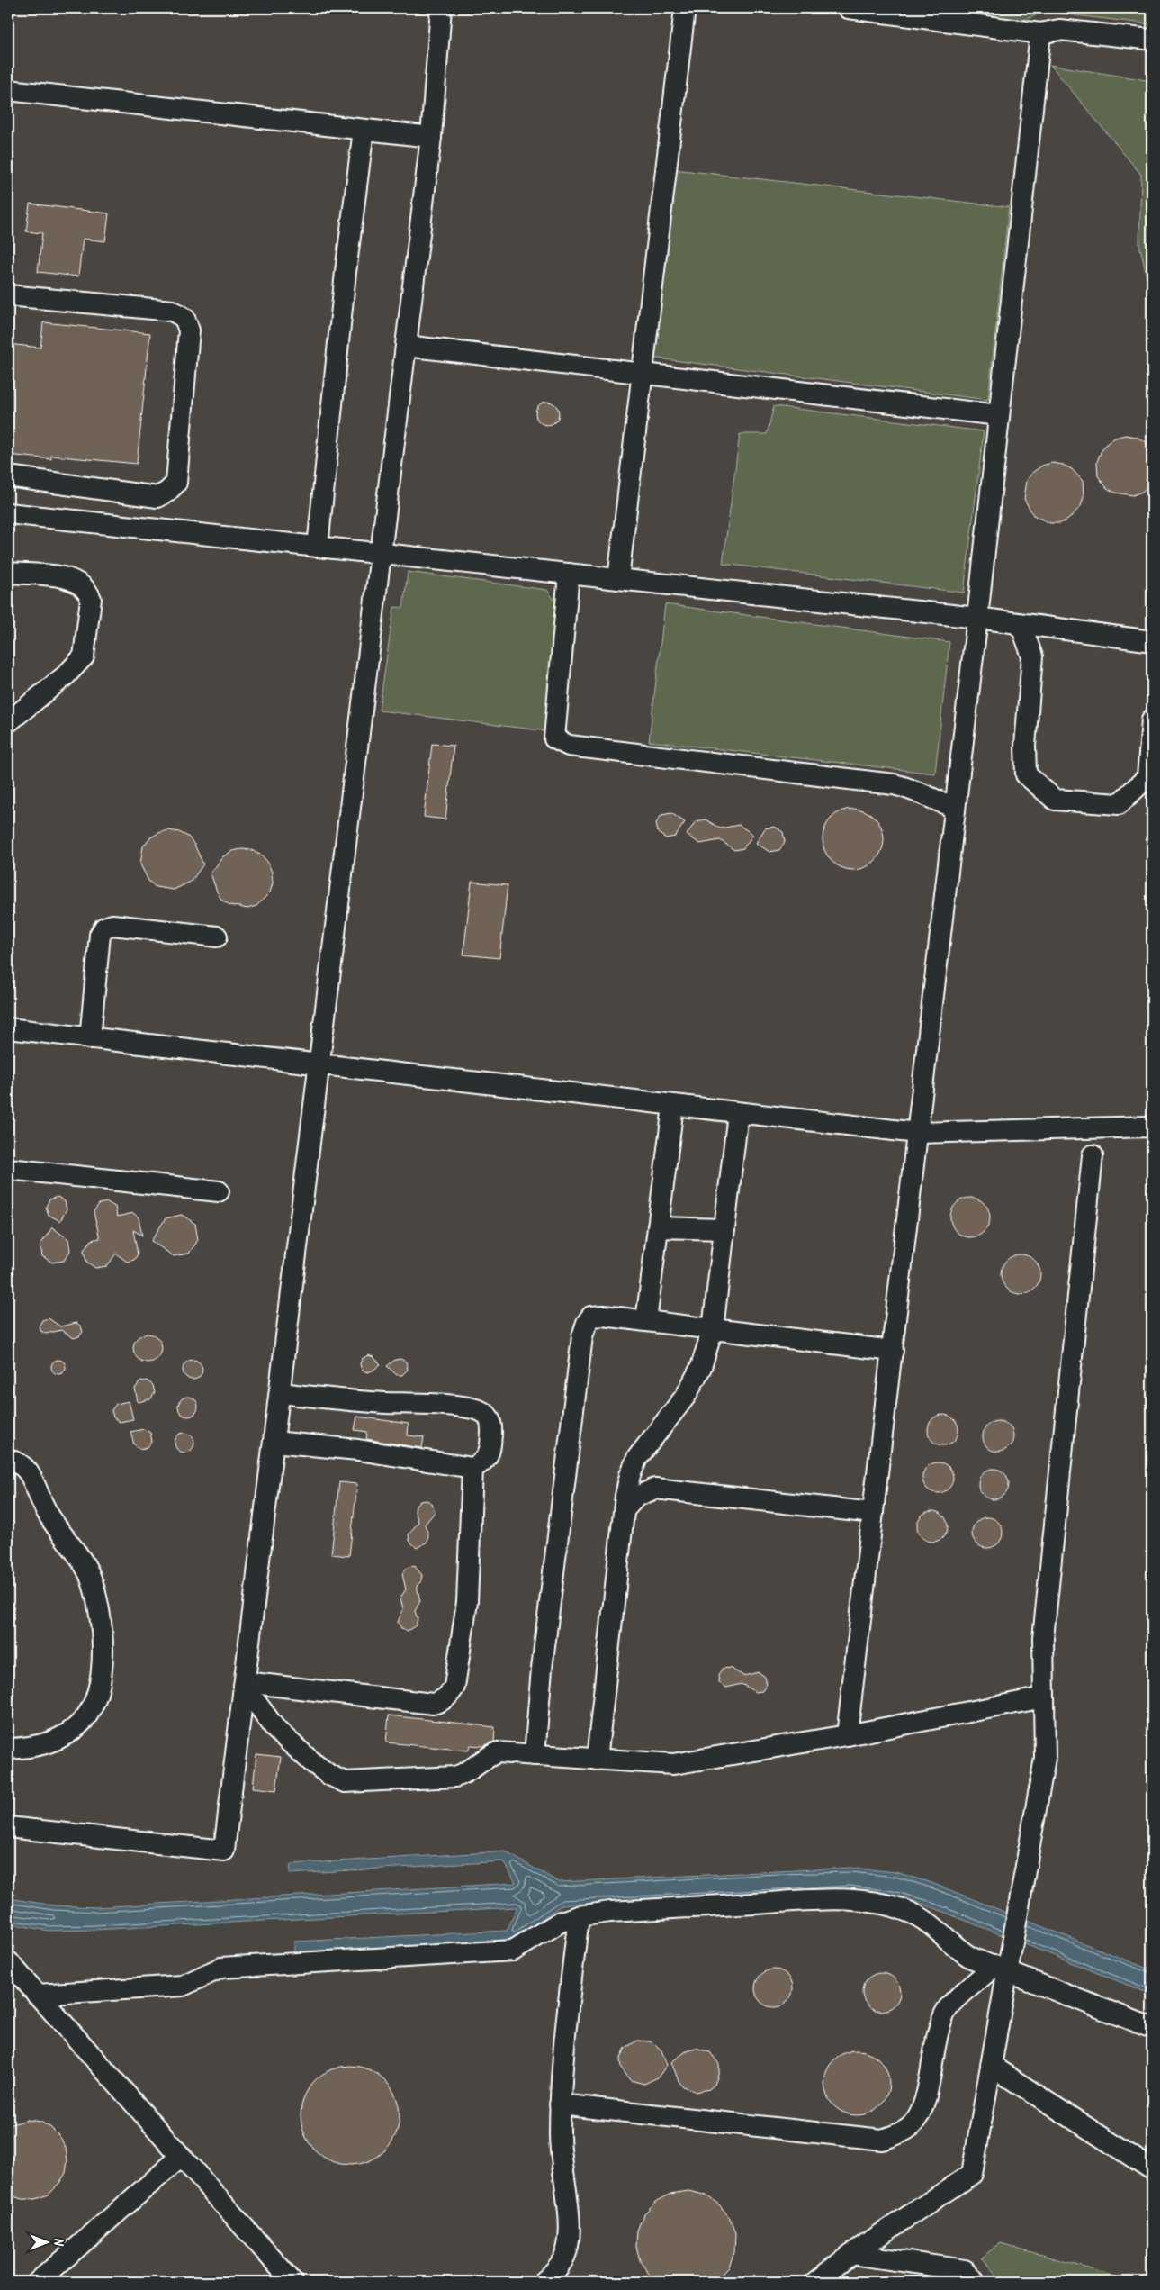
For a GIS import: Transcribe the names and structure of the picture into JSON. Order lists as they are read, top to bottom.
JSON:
{
  "north": "right"
}
